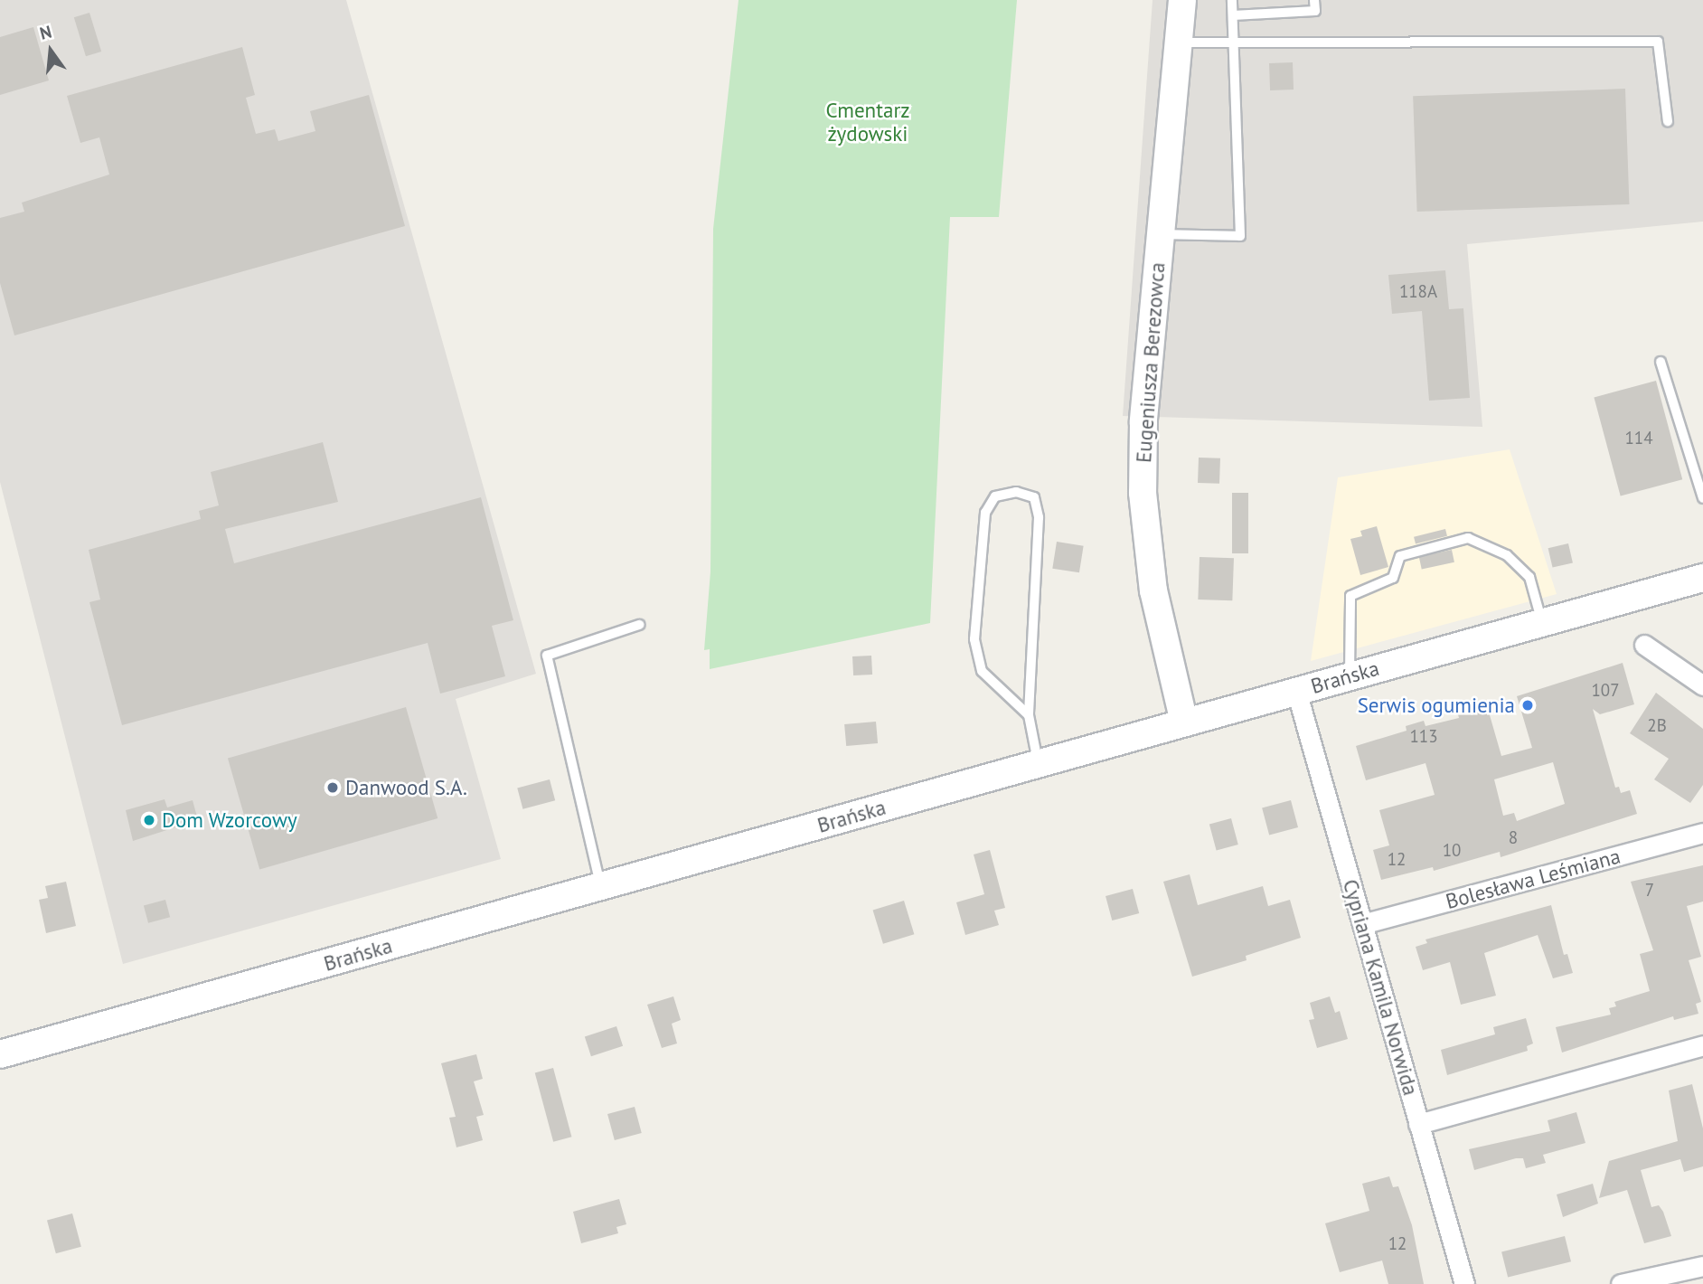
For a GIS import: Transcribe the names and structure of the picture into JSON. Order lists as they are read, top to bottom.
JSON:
{
  "streets": {
    "street": [
      "Eugeniusza Berezowca",
      "Brańska",
      "Bolesława Leśmiana",
      "Cypriana Kamila Norwida"
    ]
  },
  "crossings": [
    ["Eugeniusza Berezowca", "Brańska"],
    ["Brańska", "Cypriana Kamila Norwida"],
    ["Bolesława Leśmiana", "Cypriana Kamila Norwida"]
  ],
  "parks": ["Cmentarz żydowski"],
  "places": ["Serwis ogumienia", "Danwood S.A.", "Dom Wzorcowy"],
  "house_numbers": [
    "118A",
    "114",
    "107",
    "2B",
    "113",
    "8",
    "10",
    "12",
    "7",
    "12"
  ],
  "north": "top"
}
